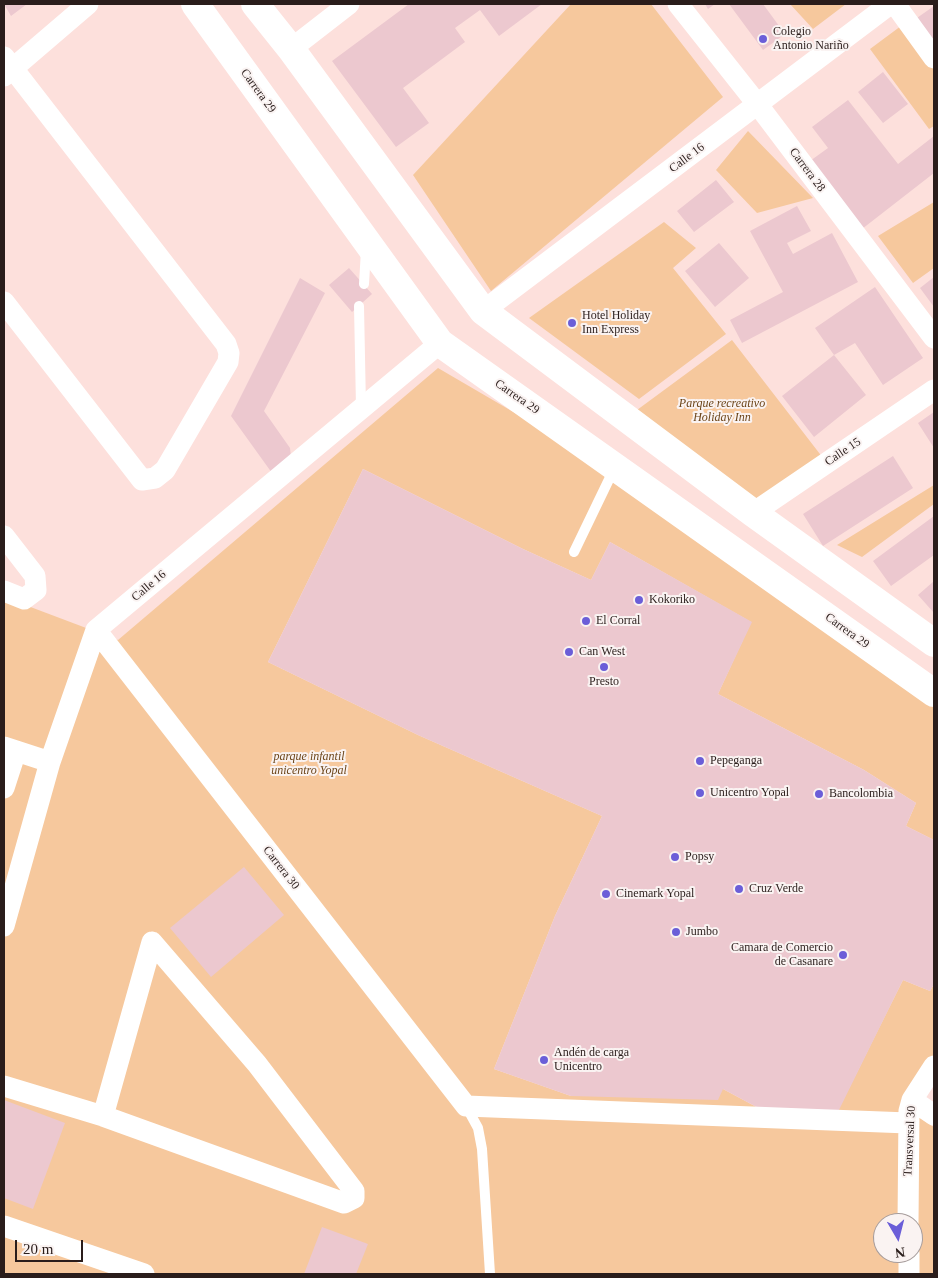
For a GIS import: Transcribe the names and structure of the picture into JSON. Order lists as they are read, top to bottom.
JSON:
{
  "streets": {
    "main road": ["Carrera 29"],
    "street": [
      "Calle 16",
      "Carrera 28",
      "Calle 15",
      "Carrera 30",
      "Transversal 30"
    ]
  },
  "crossings": [
    ["Carrera 29", "Calle 16"],
    ["Calle 16", "Carrera 28"],
    ["Calle 16", "Carrera 30"]
  ],
  "parks": ["Parque recreativo Holiday Inn", "parque infantil unicentro Yopal"],
  "places": [
    "Colegio Antonio Nariño",
    "Hotel Holiday Inn Express",
    "Kokoriko",
    "El Corral",
    "Can West",
    "Presto",
    "Pepeganga",
    "Unicentro Yopal",
    "Bancolombia",
    "Popsy",
    "Cruz Verde",
    "Cinemark Yopal",
    "Jumbo",
    "Camara de Comercio de Casanare",
    "Andén de carga Unicentro"
  ],
  "scale_bar": "20 m",
  "north": "bottom"
}
